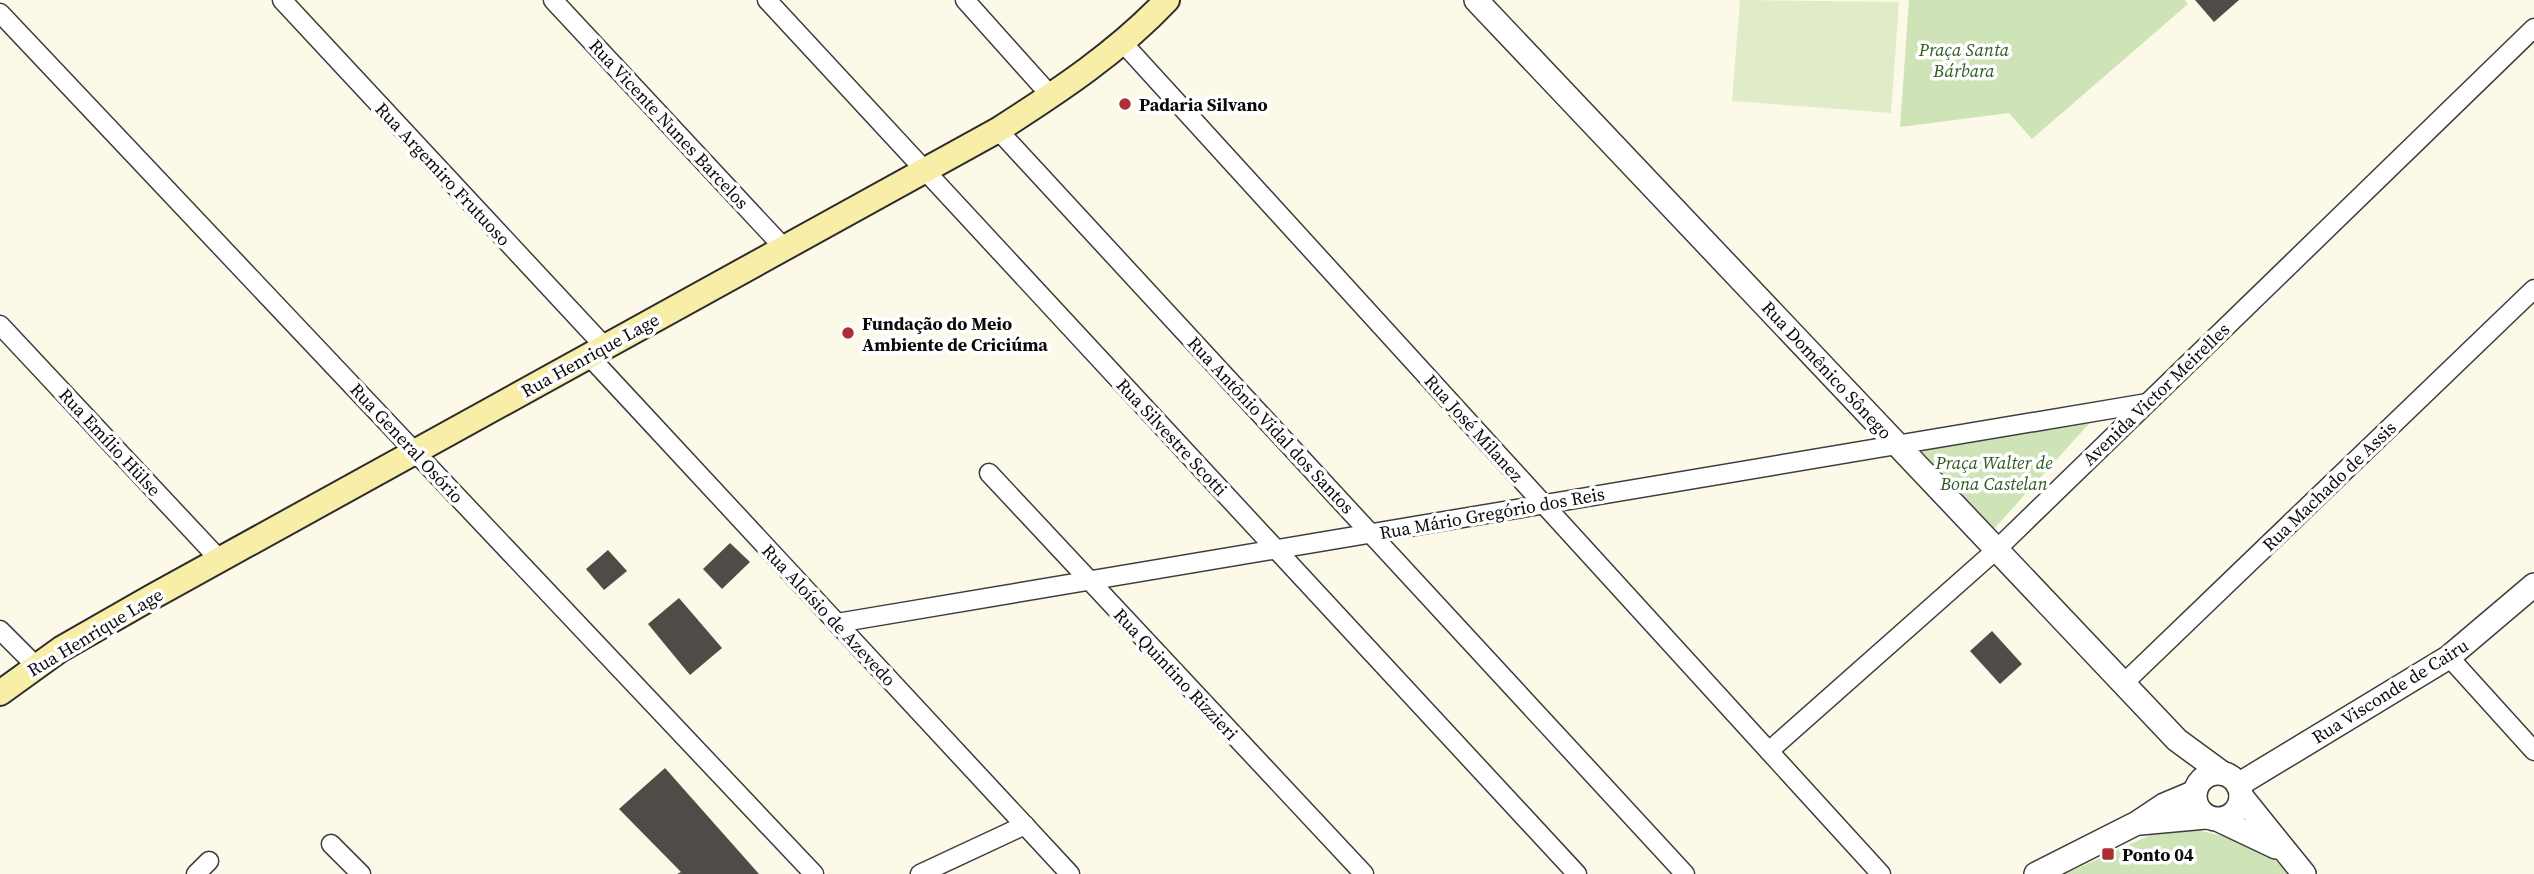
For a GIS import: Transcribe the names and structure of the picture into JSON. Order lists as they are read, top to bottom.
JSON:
{
  "streets": {
    "main road": ["Rua Henrique Lage"],
    "street": [
      "Rua Vicente Nunes Barcelos",
      "Rua Argemiro Frutuoso",
      "Rua Domênico Sônego",
      "Avenida Victor Meirelles",
      "Rua Antônio Vidal dos Santos",
      "Rua José Milanez",
      "Rua Silvestre Scotti",
      "Rua Emílio Hülse",
      "Rua General Osório",
      "Rua Machado de Assis",
      "Rua Mário Gregório dos Reis",
      "Rua Aloísio de Azevedo",
      "Rua Quintino Rizzieri",
      "Rua Visconde de Cairu"
    ]
  },
  "crossings": [
    ["Rua Vicente Nunes Barcelos", "Rua Henrique Lage"],
    ["Rua Argemiro Frutuoso", "Rua Henrique Lage"],
    ["Rua Argemiro Frutuoso", "Rua Aloísio de Azevedo"],
    ["Rua Henrique Lage", "Rua Antônio Vidal dos Santos"],
    ["Rua Henrique Lage", "Rua José Milanez"],
    ["Rua Henrique Lage", "Rua Silvestre Scotti"],
    ["Rua Henrique Lage", "Rua Emílio Hülse"],
    ["Rua Henrique Lage", "Rua General Osório"],
    ["Rua Henrique Lage", "Rua Aloísio de Azevedo"],
    ["Rua Domênico Sônego", "Avenida Victor Meirelles"],
    ["Rua Domênico Sônego", "Rua Machado de Assis"],
    ["Rua Domênico Sônego", "Rua Mário Gregório dos Reis"],
    ["Rua Domênico Sônego", "Rua Visconde de Cairu"],
    ["Avenida Victor Meirelles", "Rua José Milanez"],
    ["Avenida Victor Meirelles", "Rua Mário Gregório dos Reis"],
    ["Rua Antônio Vidal dos Santos", "Rua Mário Gregório dos Reis"],
    ["Rua José Milanez", "Rua Mário Gregório dos Reis"],
    ["Rua Silvestre Scotti", "Rua Mário Gregório dos Reis"],
    ["Rua Mário Gregório dos Reis", "Rua Aloísio de Azevedo"],
    ["Rua Mário Gregório dos Reis", "Rua Quintino Rizzieri"]
  ],
  "parks": ["Praça Santa Bárbara", "Praça Walter de Bona Castelan"],
  "places": {
    "other": ["Padaria Silvano", "Fundação do Meio Ambiente de Criciúma"],
    "transit": ["Ponto 04"]
  }
}
